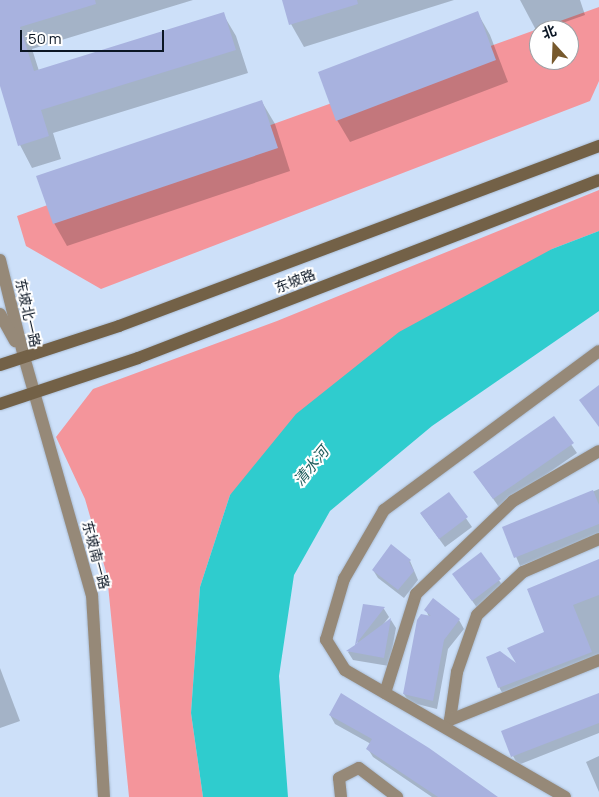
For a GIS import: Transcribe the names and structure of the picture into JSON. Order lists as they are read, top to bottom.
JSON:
{
  "streets": {
    "main road": ["东坡路"],
    "street": ["东坡北一路", "东坡南一路"]
  },
  "crossings": [
    ["东坡路", "东坡北一路"],
    ["东坡路", "东坡南一路"],
    ["东坡北一路", "东坡南一路"]
  ],
  "water": ["清水河"],
  "scale_bar": "50 m",
  "north": "top"
}
